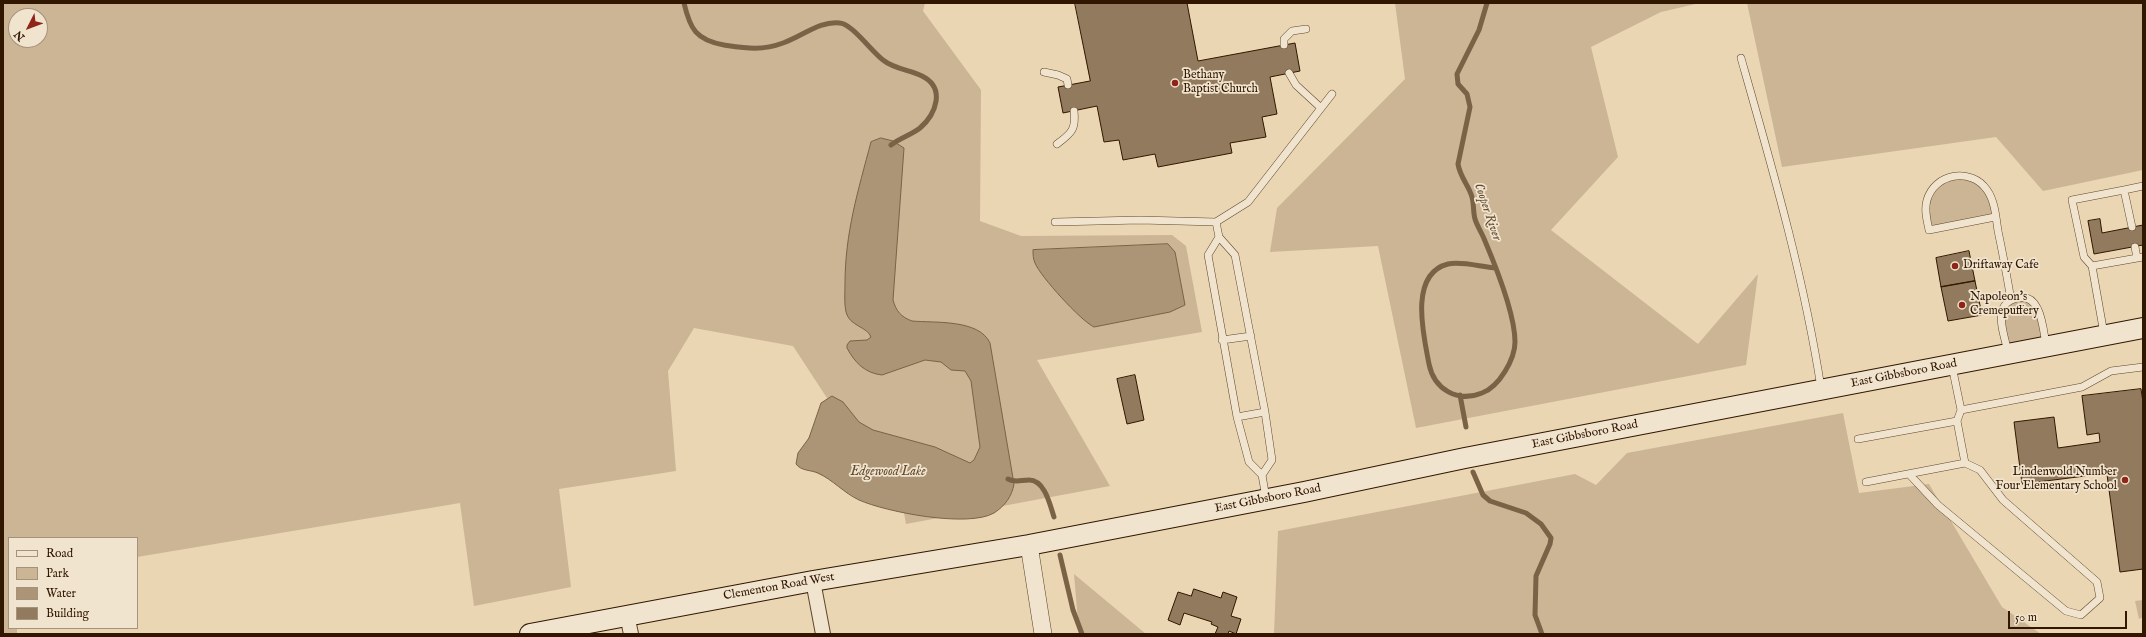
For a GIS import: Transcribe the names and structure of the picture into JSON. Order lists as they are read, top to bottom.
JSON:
{
  "streets": {
    "main road": ["East Gibbsboro Road", "Clementon Road West"]
  },
  "crossings": [
    ["East Gibbsboro Road", "Clementon Road West"]
  ],
  "water": ["Cooper River", "Edgewood Lake"],
  "places": [
    "Bethany Baptist Church",
    "Driftaway Cafe",
    "Napoleon's Cremepuffery",
    "Lindenwold Number Four Elementary School"
  ],
  "legend": [
    "Road",
    "Park",
    "Water",
    "Building"
  ],
  "scale_bar": "50 m",
  "north": "bottom left"
}
